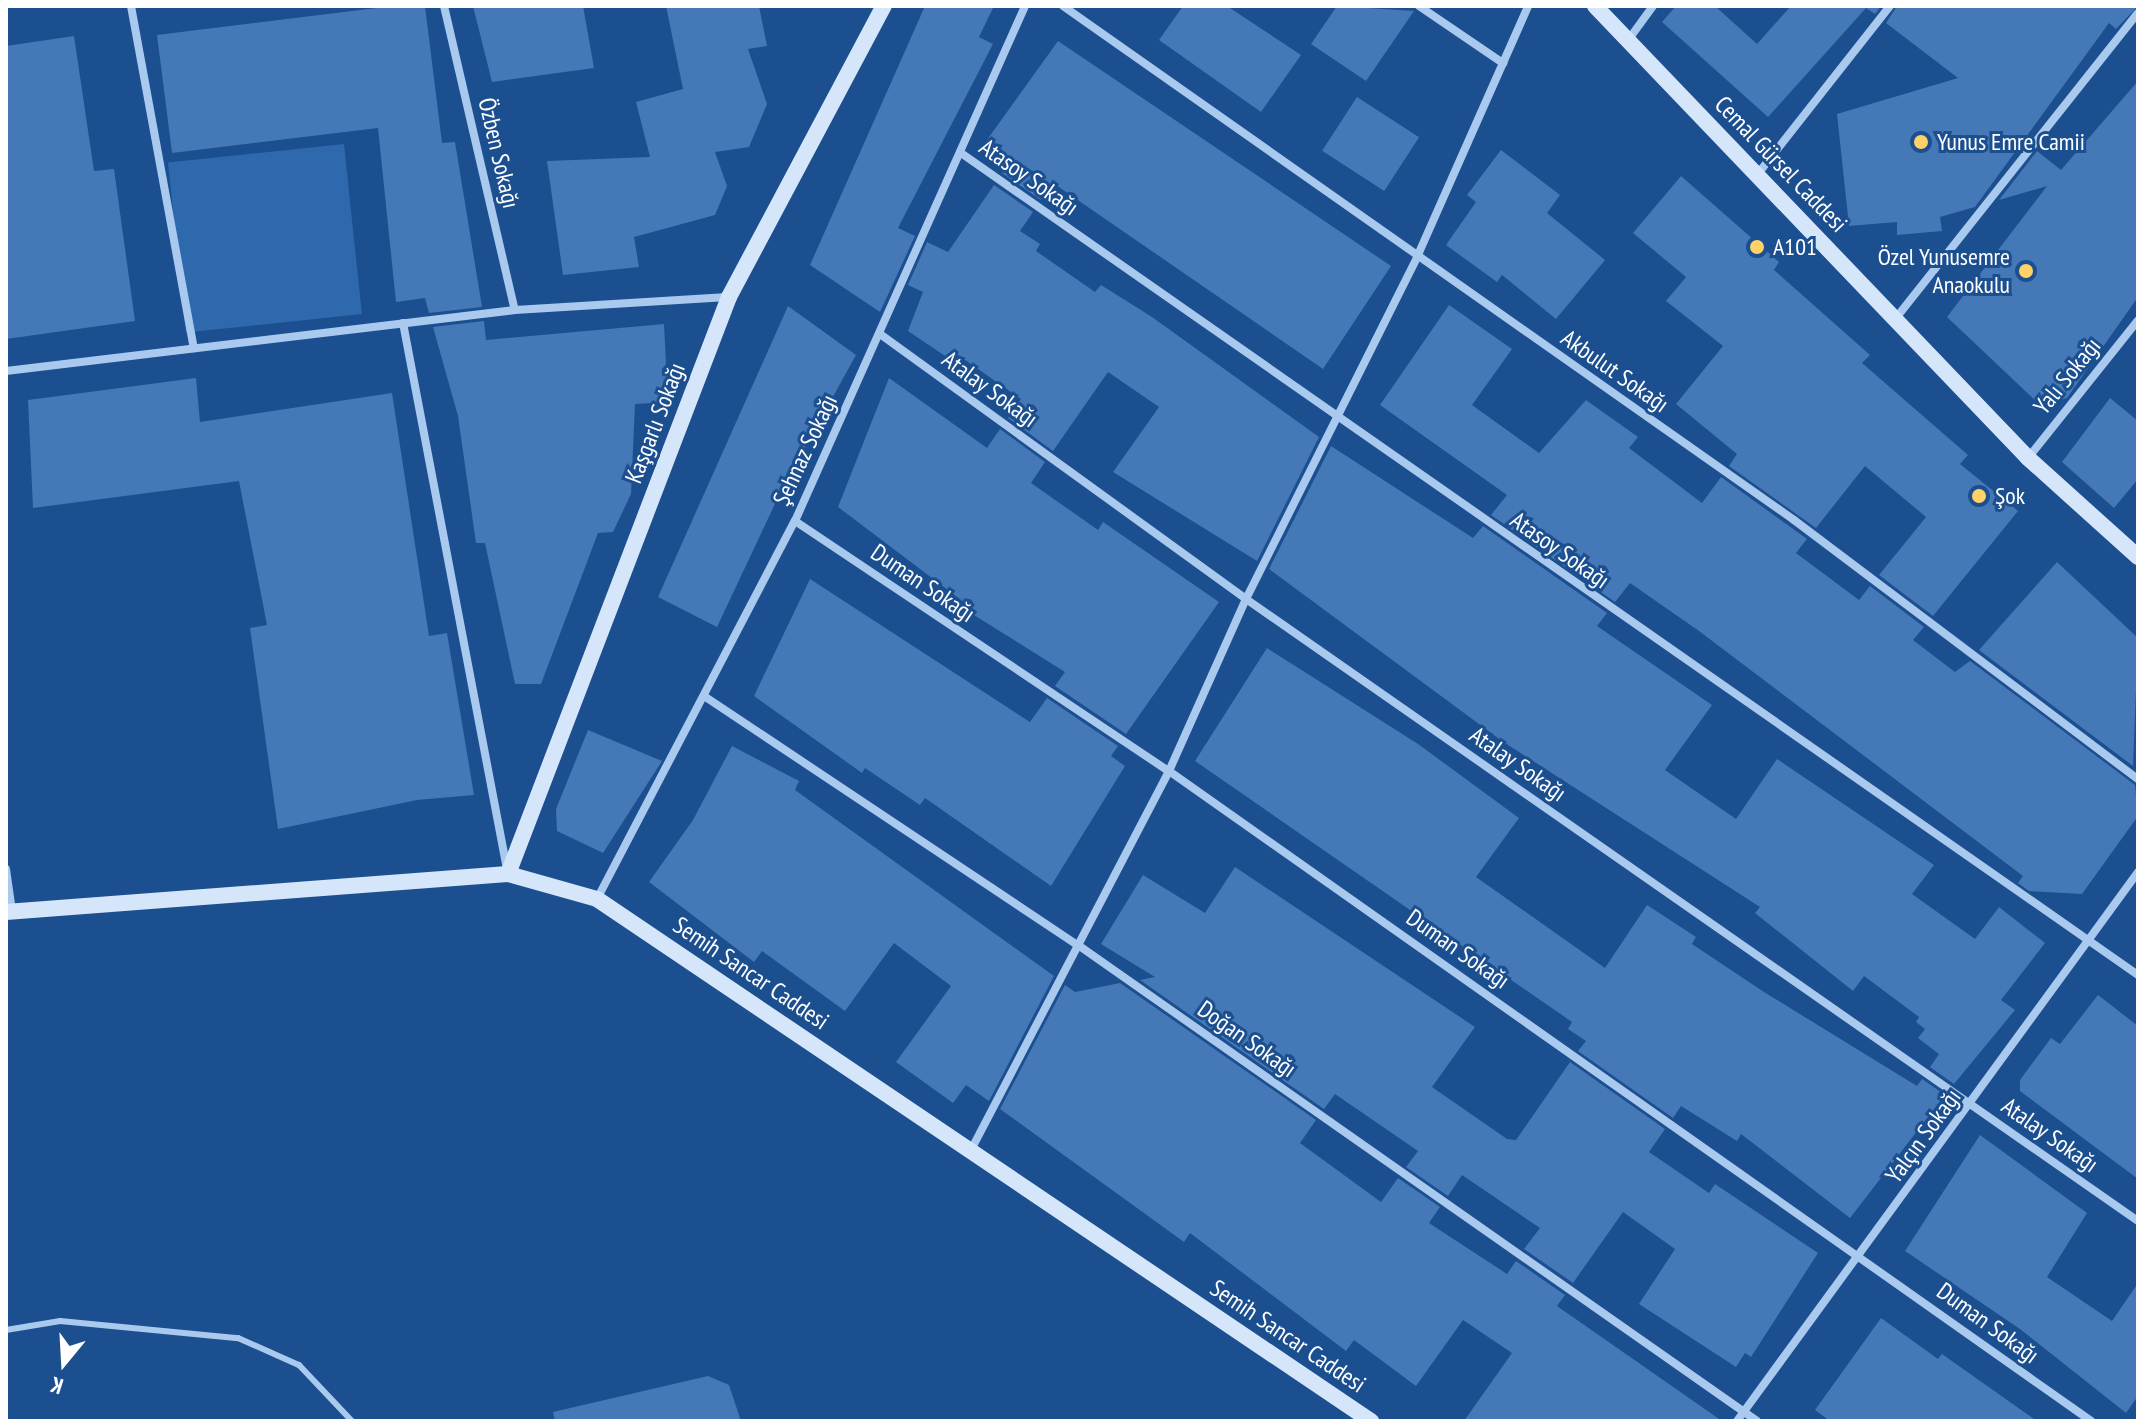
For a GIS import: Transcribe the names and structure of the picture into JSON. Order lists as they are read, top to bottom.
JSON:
{
  "streets": {
    "street": [
      "Özben Sokağı",
      "Cemal Gürsel Caddesi",
      "Atasoy Sokağı",
      "Akbulut Sokağı",
      "Yalı Sokağı",
      "Atalay Sokağı",
      "Kaşgarlı Sokağı",
      "Şehnaz Sokağı",
      "Duman Sokağı",
      "Semih Sancar Caddesi",
      "Doğan Sokağı",
      "Yalçın Sokağı"
    ]
  },
  "crossings": [
    ["Cemal Gürsel Caddesi", "Yalı Sokağı"],
    ["Atasoy Sokağı", "Şehnaz Sokağı"],
    ["Atasoy Sokağı", "Yalçın Sokağı"],
    ["Atalay Sokağı", "Şehnaz Sokağı"],
    ["Atalay Sokağı", "Yalçın Sokağı"],
    ["Kaşgarlı Sokağı", "Semih Sancar Caddesi"],
    ["Şehnaz Sokağı", "Duman Sokağı"],
    ["Şehnaz Sokağı", "Semih Sancar Caddesi"],
    ["Şehnaz Sokağı", "Doğan Sokağı"],
    ["Duman Sokağı", "Yalçın Sokağı"],
    ["Doğan Sokağı", "Yalçın Sokağı"]
  ],
  "places": [
    "Yunus Emre Camii",
    "A101",
    "Özel Yunusemre Anaokulu",
    "Şok"
  ],
  "north": "bottom"
}
